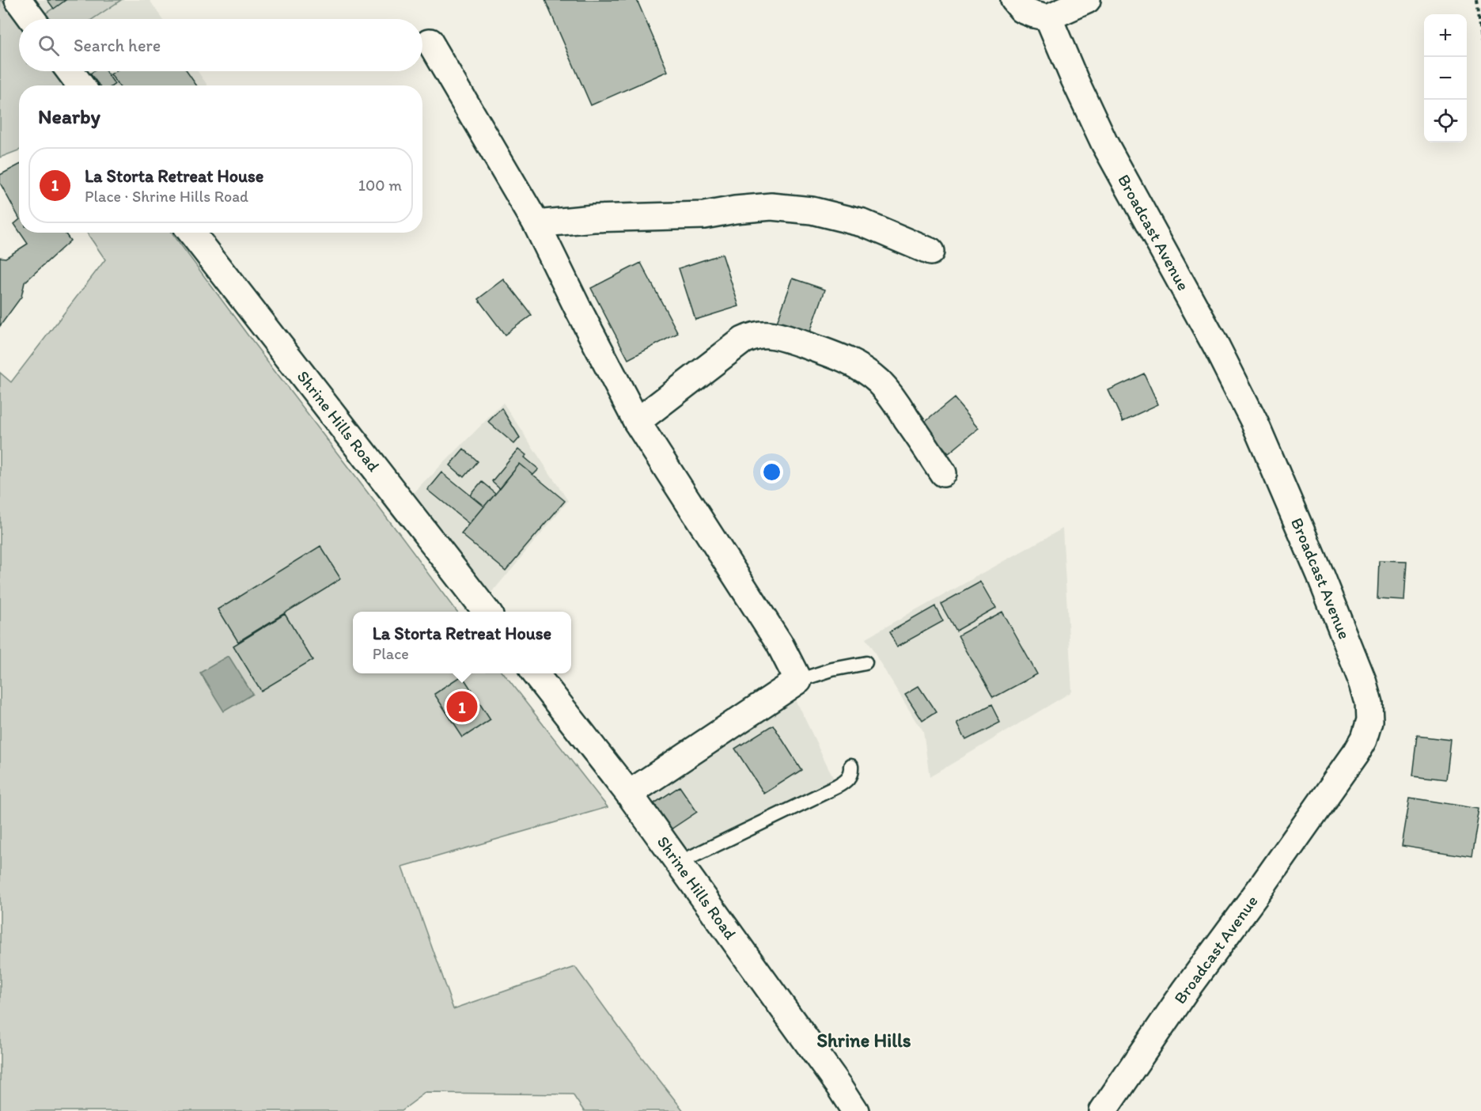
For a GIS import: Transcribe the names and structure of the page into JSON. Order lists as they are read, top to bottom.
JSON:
{
  "streets": {
    "street": ["Broadcast Avenue", "Shrine Hills Road"]
  },
  "districts": ["Shrine Hills"],
  "page": {
    "map_buttons": ["+", "−"],
    "search": "Search here",
    "heading": "Nearby",
    "list": [
      {
        "mark": "1",
        "name": "La Storta Retreat House",
        "note": "Place · Shrine Hills Road",
        "value": "100 m"
      }
    ],
    "popup": ["La Storta Retreat House", "Place"],
    "pins": "1"
  }
}
